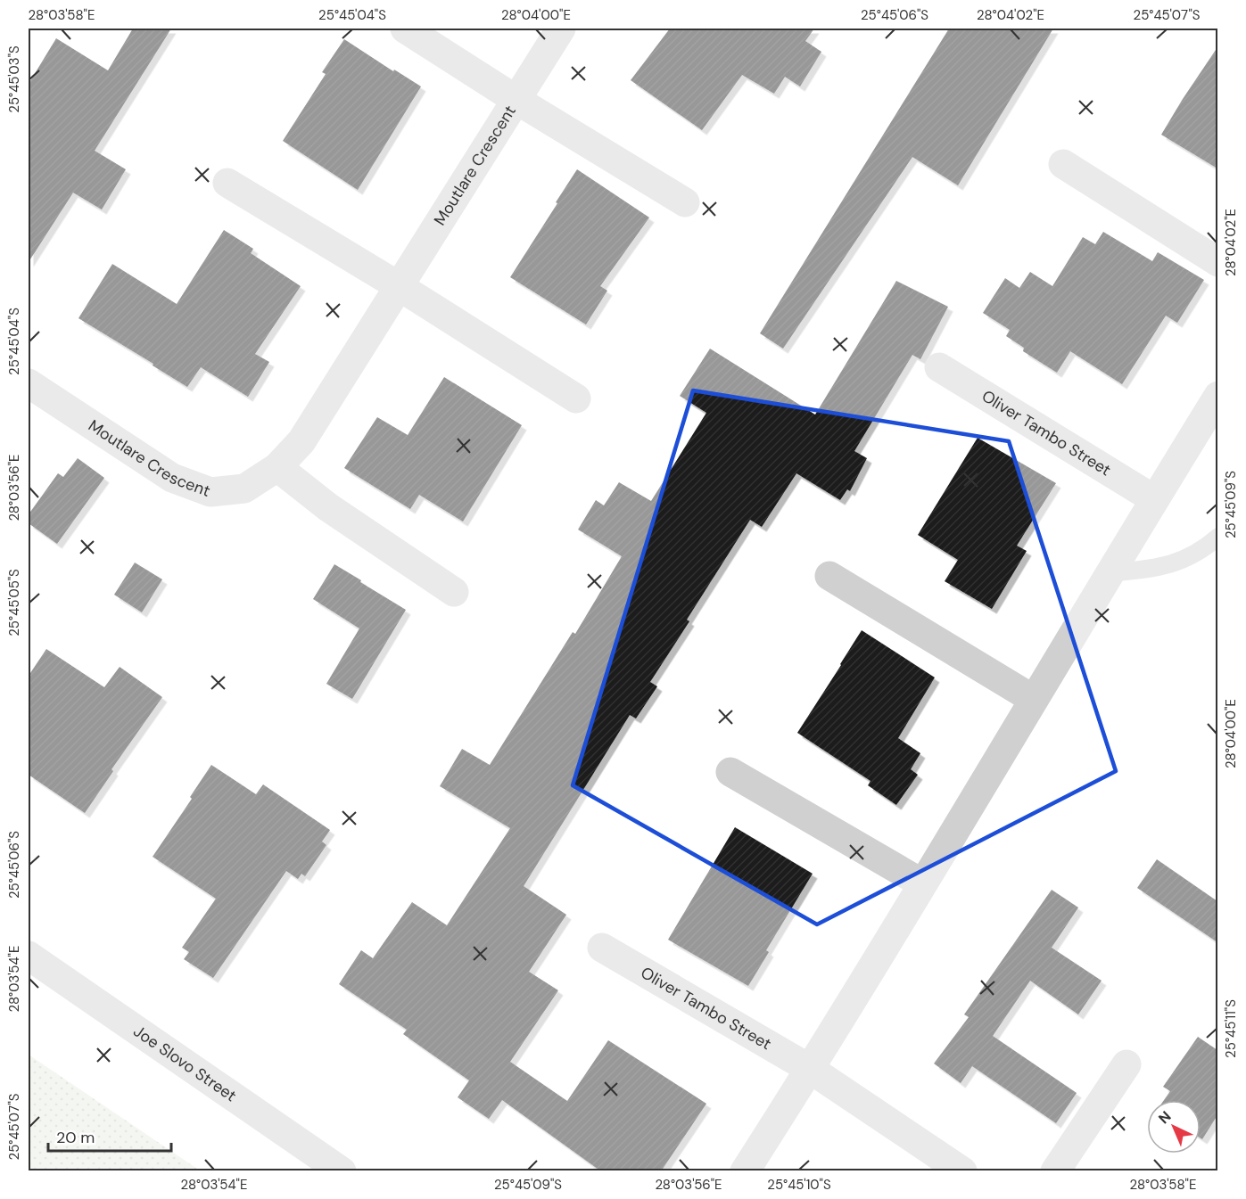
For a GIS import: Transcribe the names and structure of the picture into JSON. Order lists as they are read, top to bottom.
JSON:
{
  "streets": {
    "street": ["Moutlare Crescent", "Oliver Tambo Street", "Joe Slovo Street"]
  },
  "scale_bar": "20 m",
  "north": "top left",
  "coordinates": [
    "28°03'58\"E",
    "25°45'04\"S",
    "28°04'00\"E",
    "25°45'06\"S",
    "28°04'02\"E",
    "25°45'07\"S",
    "25°45'03\"S",
    "28°03'56\"E",
    "25°45'09\"S",
    "25°45'05\"S",
    "28°03'54\"E",
    "25°45'11\"S",
    "25°45'10\"S"
  ]
}
